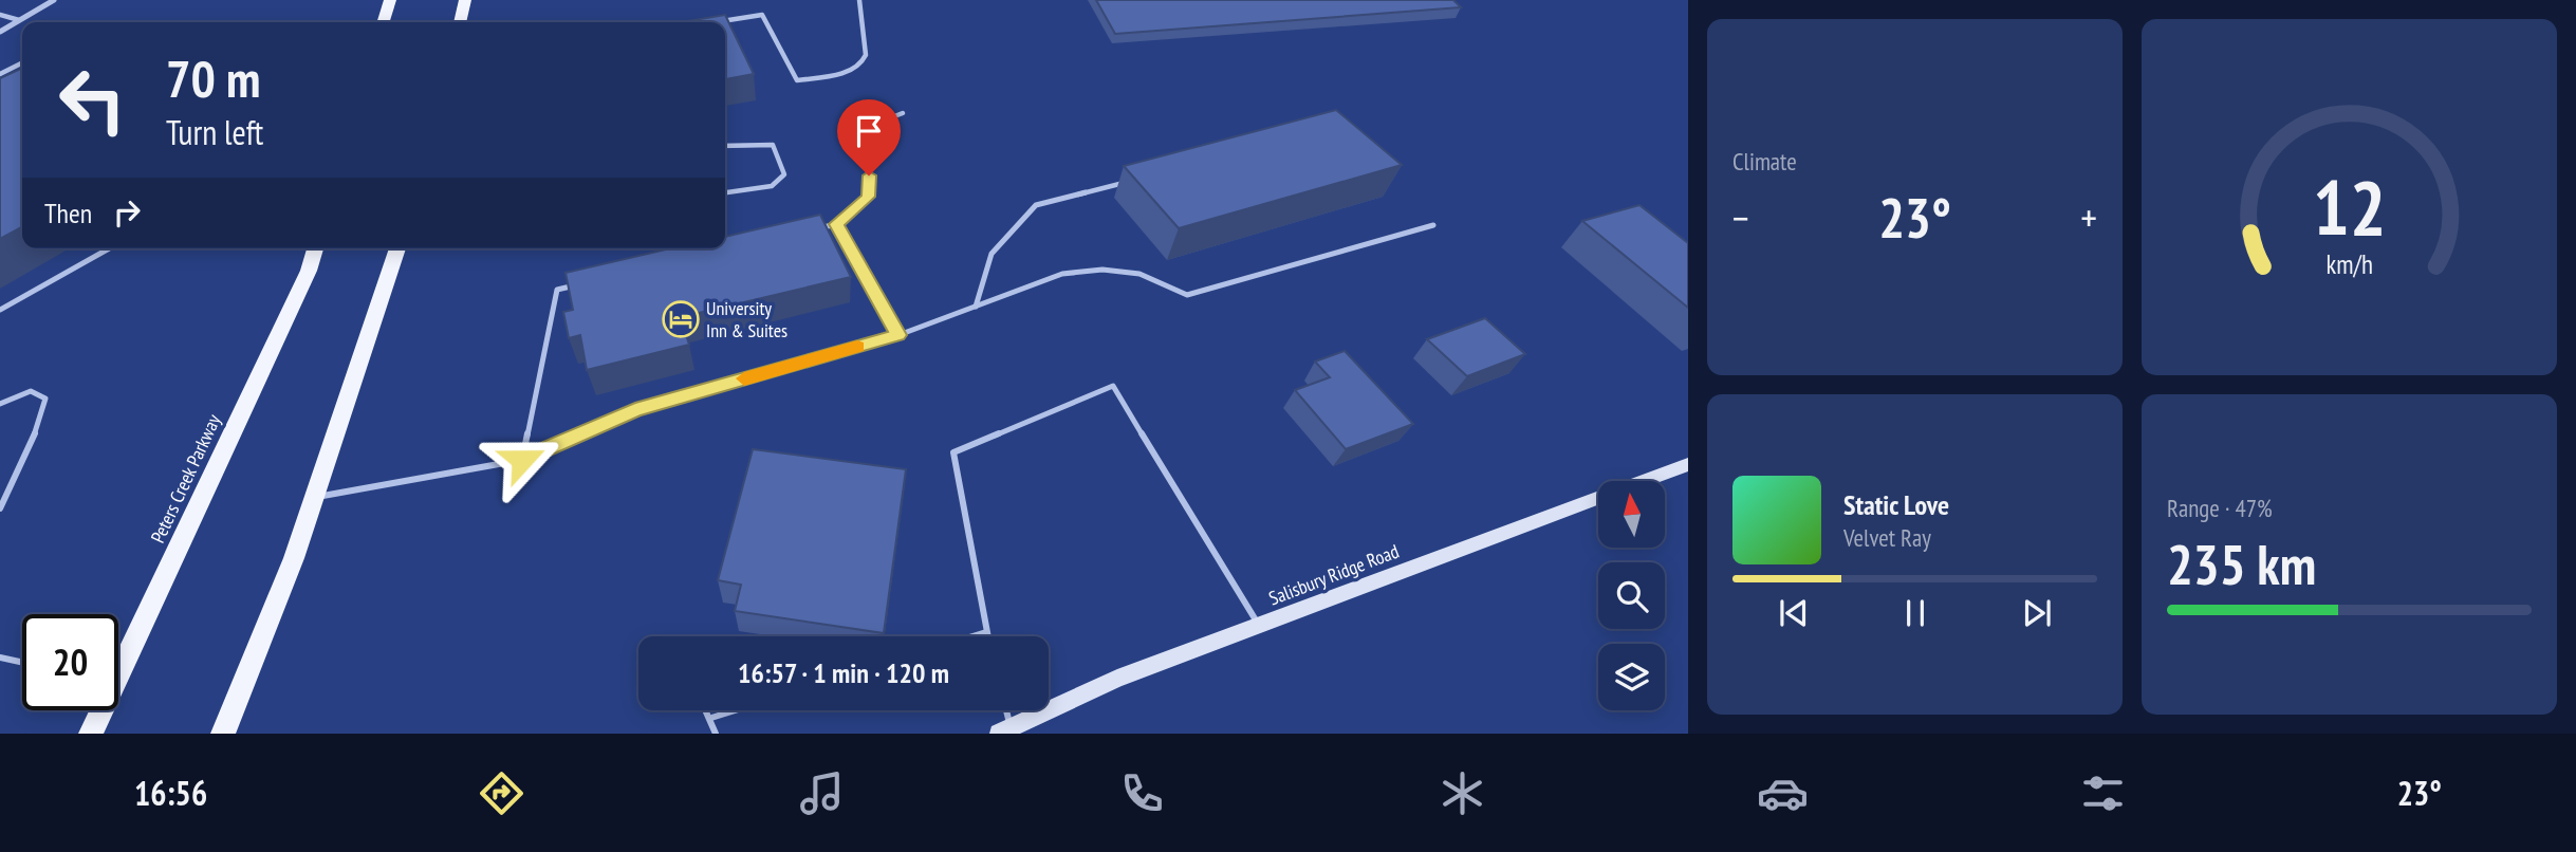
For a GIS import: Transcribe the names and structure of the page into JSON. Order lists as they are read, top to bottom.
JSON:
{
  "streets": {
    "main road": ["Peters Creek Parkway"],
    "street": ["Salisbury Ridge Road"]
  },
  "places": {
    "hotel": ["University Inn & Suites"]
  },
  "north": "top",
  "page": {
    "tile": [
      "Climate",
      ["Range · 47%", "235 km"]
    ],
    "turn": ["70 m", "Turn left"],
    "then": "Then",
    "heat": ["−", "23°", "+"],
    "song": ["Static Love", "Velvet Ray"],
    "limit": "20",
    "trip": "16:57 · 1 min · 120 m",
    "tabs": ["16:56", "23°"],
    "gauge": ["12", "km/h"]
  }
}
